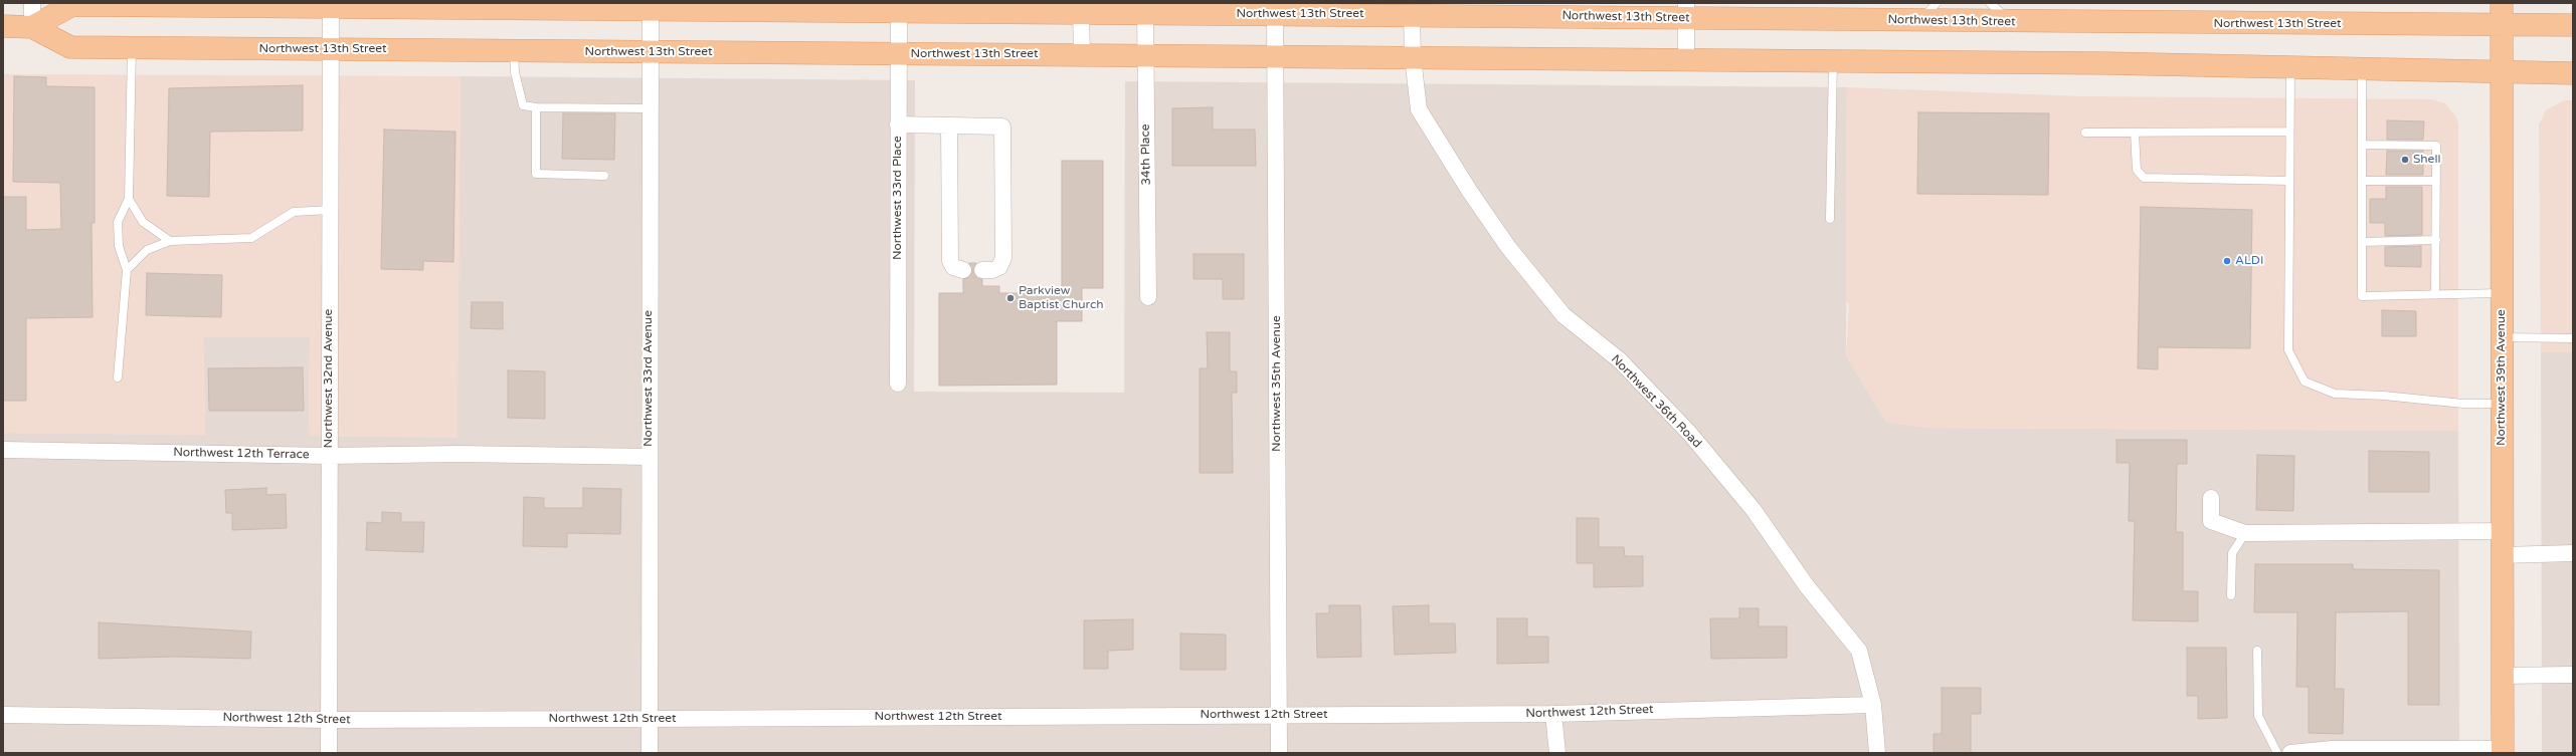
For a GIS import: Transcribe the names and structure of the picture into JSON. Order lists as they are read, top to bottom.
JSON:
{
  "streets": {
    "main road": ["Northwest 13th Street", "Northwest 39th Avenue"],
    "street": [
      "34th Place",
      "Northwest 33rd Place",
      "Northwest 32nd Avenue",
      "Northwest 33rd Avenue",
      "Northwest 35th Avenue",
      "Northwest 36th Road",
      "Northwest 12th Terrace",
      "Northwest 12th Street"
    ]
  },
  "crossings": [
    ["Northwest 13th Street", "34th Place"],
    ["Northwest 13th Street", "Northwest 33rd Place"],
    ["Northwest 13th Street", "Northwest 39th Avenue"],
    ["Northwest 13th Street", "Northwest 32nd Avenue"],
    ["Northwest 13th Street", "Northwest 33rd Avenue"],
    ["Northwest 13th Street", "Northwest 35th Avenue"],
    ["Northwest 13th Street", "Northwest 36th Road"],
    ["Northwest 32nd Avenue", "Northwest 12th Terrace"],
    ["Northwest 32nd Avenue", "Northwest 12th Street"],
    ["Northwest 33rd Avenue", "Northwest 12th Terrace"],
    ["Northwest 33rd Avenue", "Northwest 12th Street"],
    ["Northwest 35th Avenue", "Northwest 12th Street"],
    ["Northwest 36th Road", "Northwest 12th Street"]
  ],
  "places": ["Shell", "ALDI", "Parkview Baptist Church"]
}
